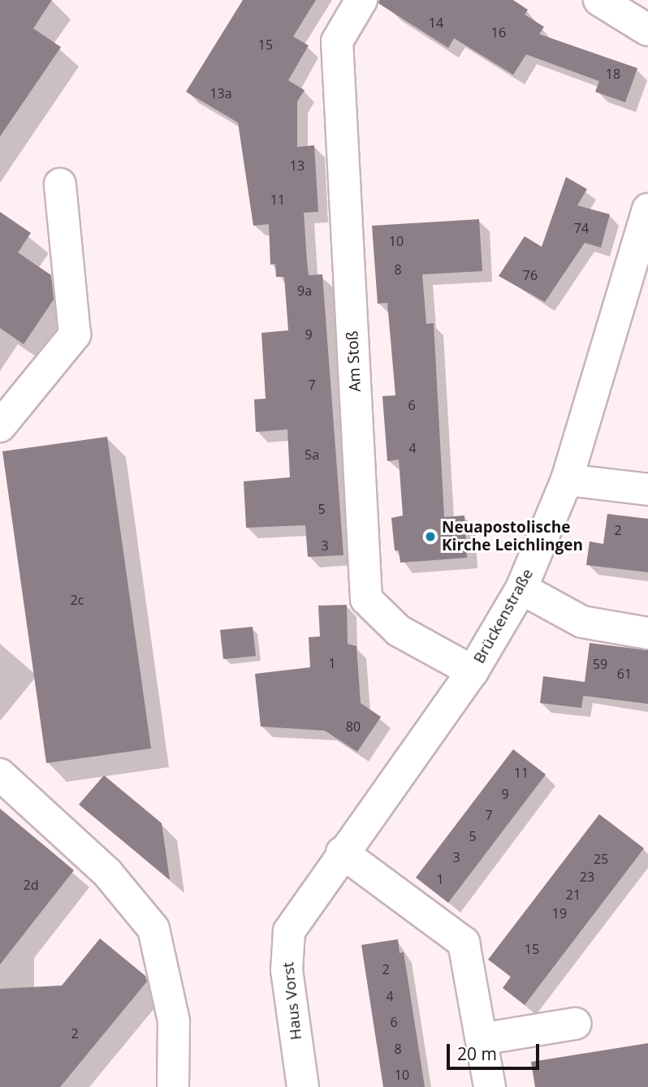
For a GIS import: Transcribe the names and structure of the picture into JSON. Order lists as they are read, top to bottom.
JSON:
{
  "streets": {
    "street": ["Am Stoß", "Brückenstraße", "Haus Vorst"]
  },
  "crossings": [
    ["Am Stoß", "Brückenstraße"],
    ["Brückenstraße", "Haus Vorst"]
  ],
  "places": ["Neuapostolische Kirche Leichlingen"],
  "house_numbers": [
    "14",
    "16",
    "15",
    "18",
    "13a",
    "13",
    "11",
    "74",
    "10",
    "8",
    "76",
    "9a",
    "9",
    "7",
    "6",
    "4",
    "5a",
    "5",
    "2",
    "3",
    "2c",
    "1",
    "59",
    "61",
    "80",
    "11",
    "9",
    "7",
    "5",
    "3",
    "25",
    "23",
    "1",
    "2d",
    "21",
    "19",
    "15",
    "2",
    "4",
    "6",
    "2",
    "8",
    "10"
  ],
  "scale_bar": "20 m"
}
